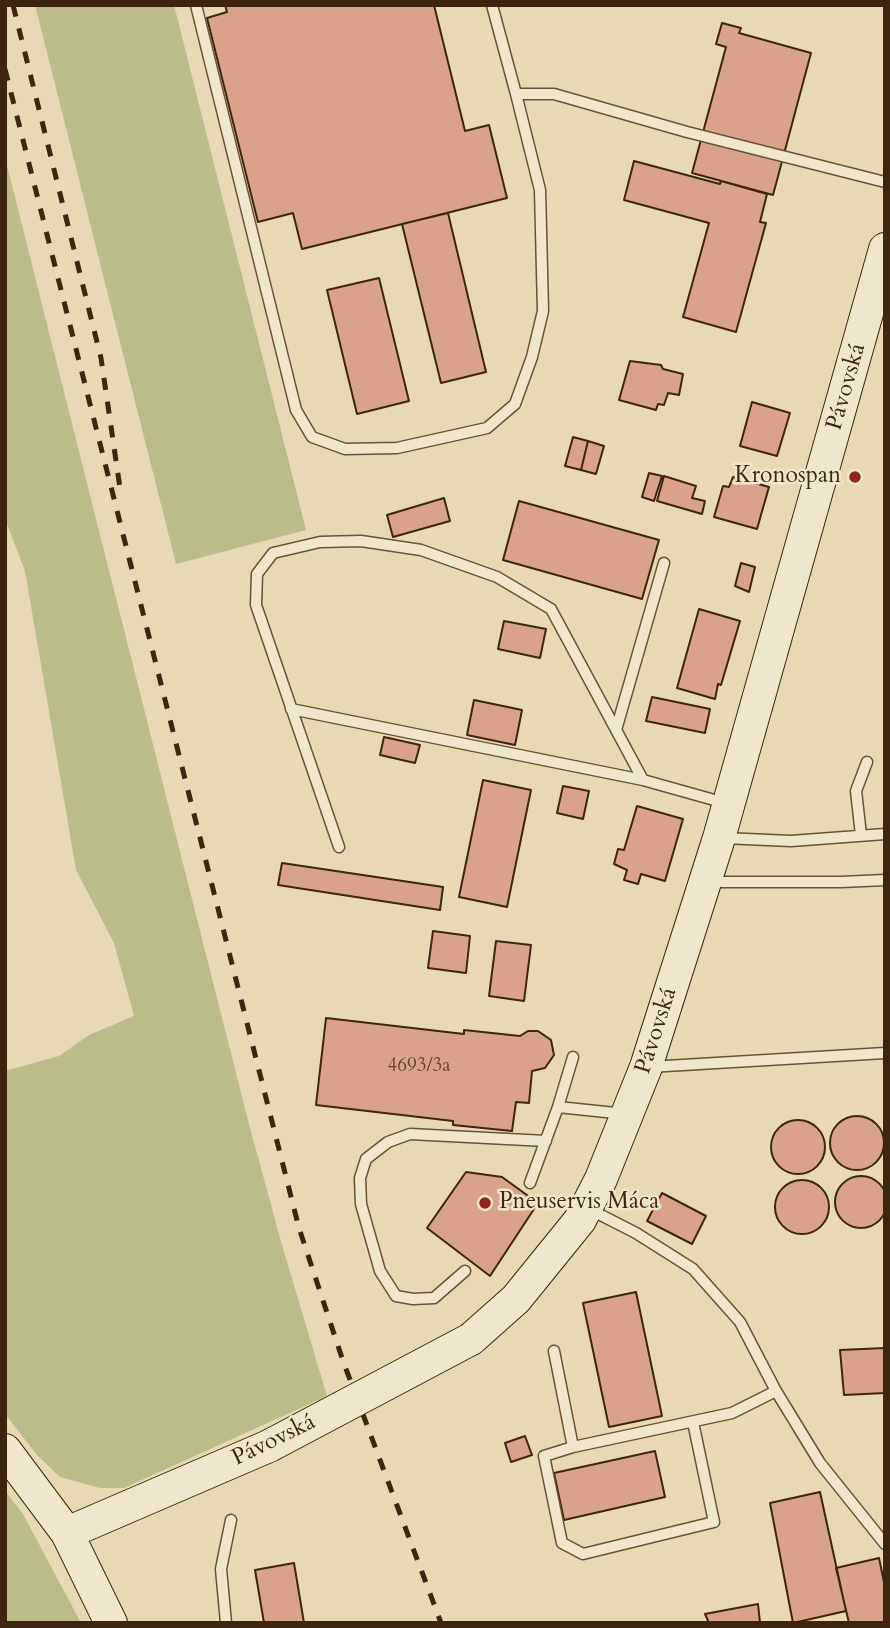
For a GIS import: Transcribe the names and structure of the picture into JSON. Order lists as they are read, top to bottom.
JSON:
{
  "streets": {
    "street": ["Pávovská"]
  },
  "places": ["Kronospan", "Pneuservis Máca"],
  "house_numbers": ["4693/3a"]
}
